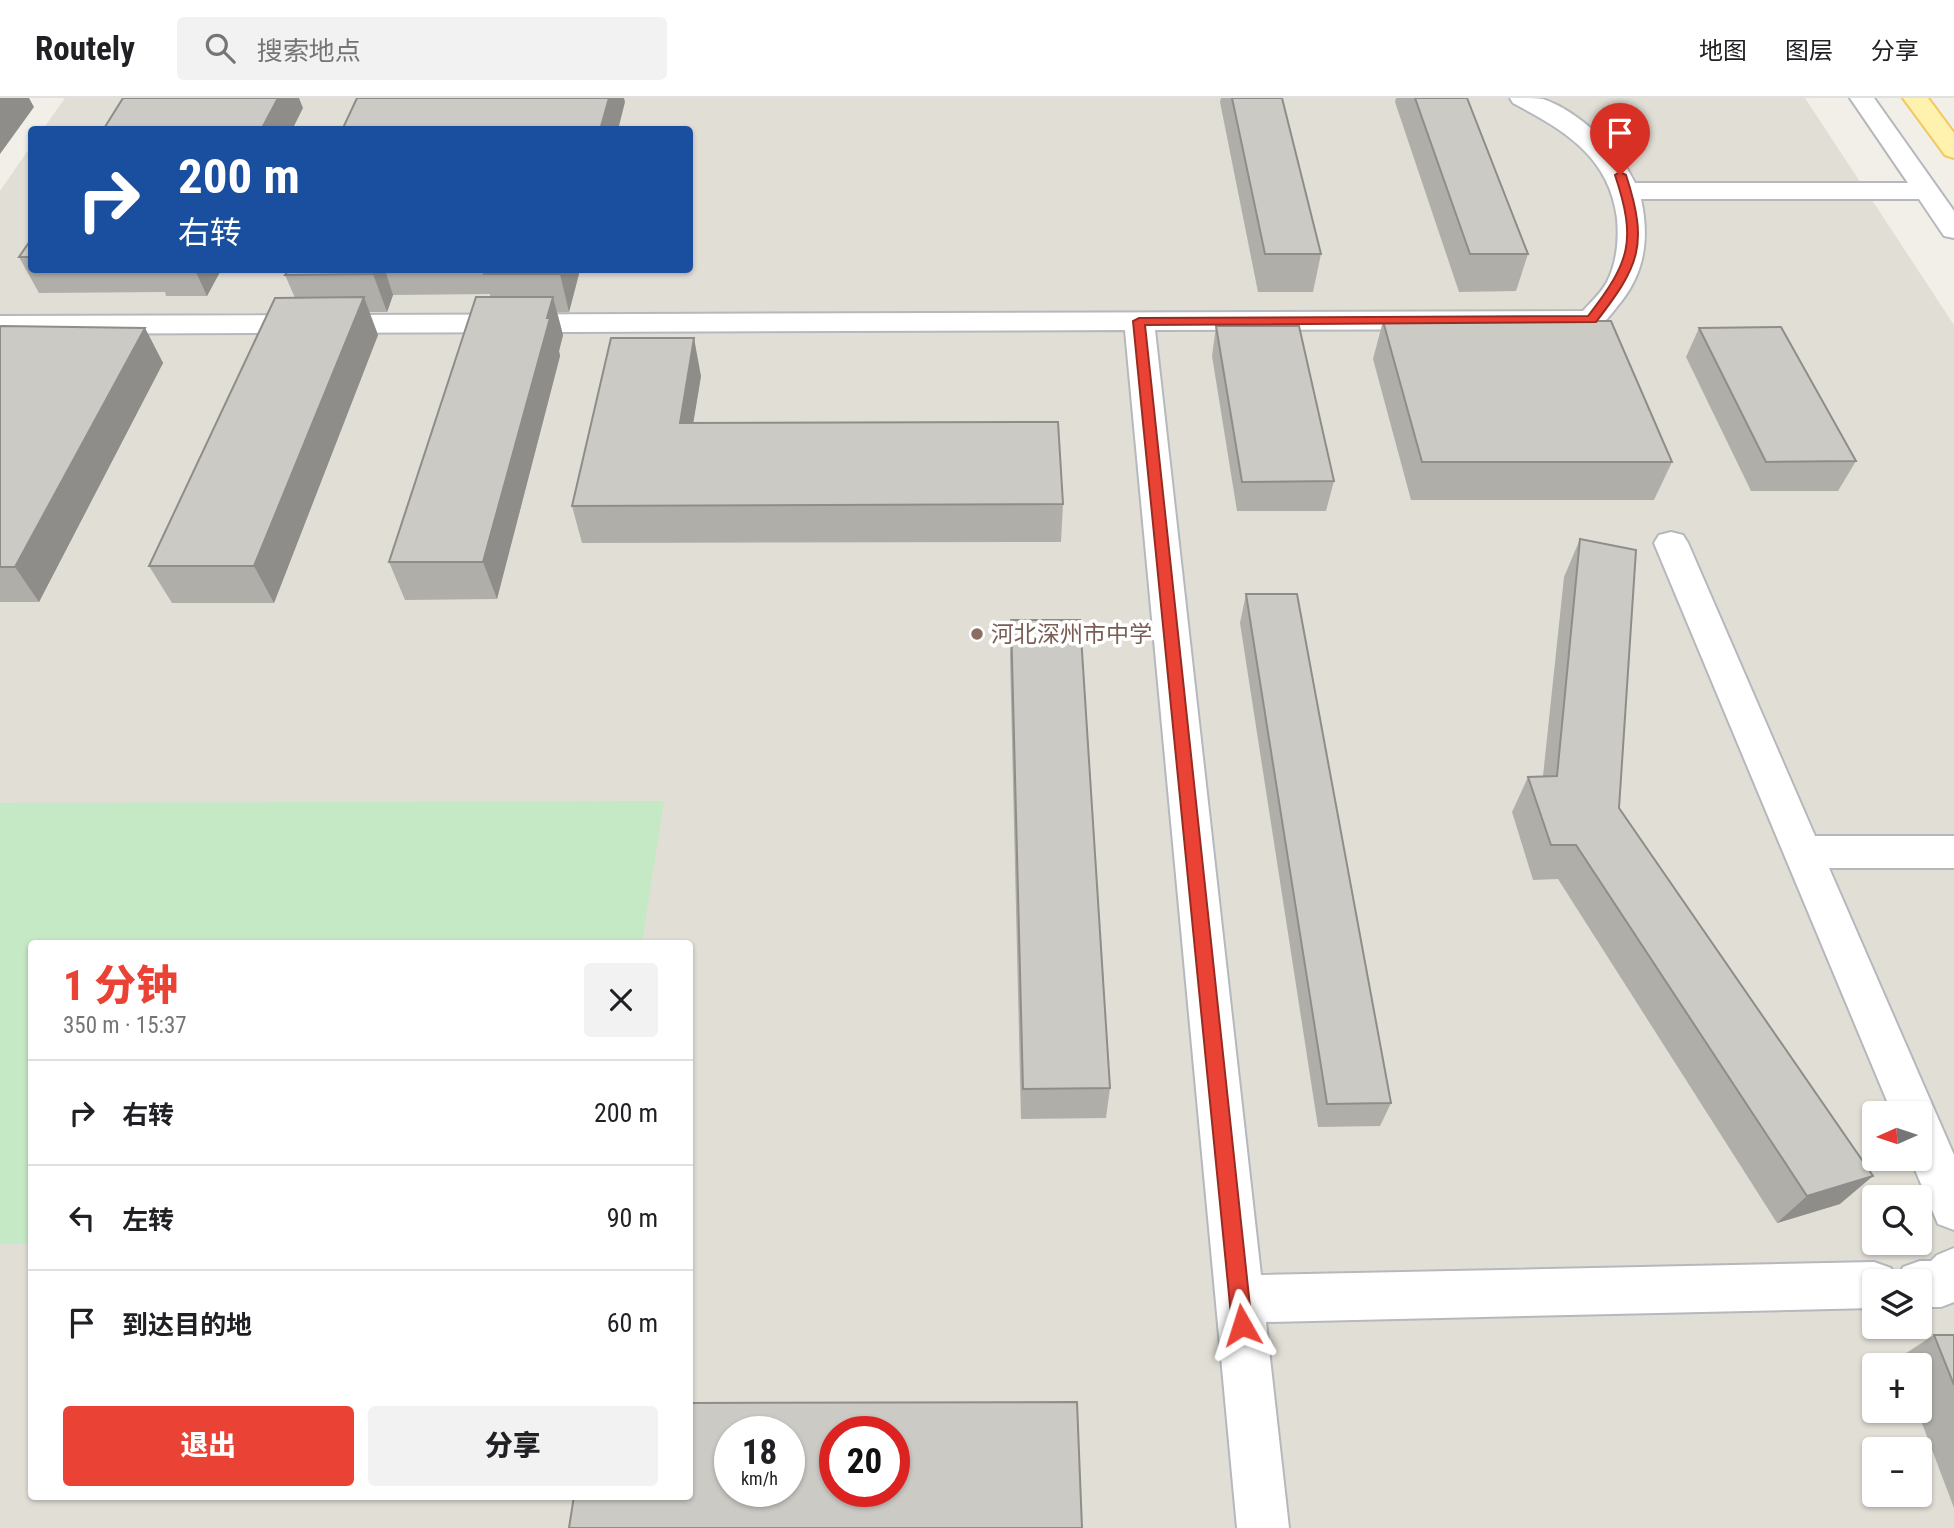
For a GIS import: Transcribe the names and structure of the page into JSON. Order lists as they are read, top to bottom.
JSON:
{
  "places": ["河北深州市中学"],
  "north": "left",
  "page": {
    "header": "Routely",
    "search": "搜索地点",
    "nav": ["地图", "图层", "分享"],
    "turn": ["200 m", "右转"],
    "heading": ["1 分钟", "350 m · 15:37"],
    "list": [
      {
        "name": "右转",
        "value": "200 m"
      },
      {
        "name": "左转",
        "value": "90 m"
      },
      {
        "name": "到达目的地",
        "value": "60 m"
      }
    ],
    "map_buttons": ["+", "−"],
    "buttons": ["退出", "分享"],
    "speed": "18 km/h",
    "limit": "20"
  }
}
